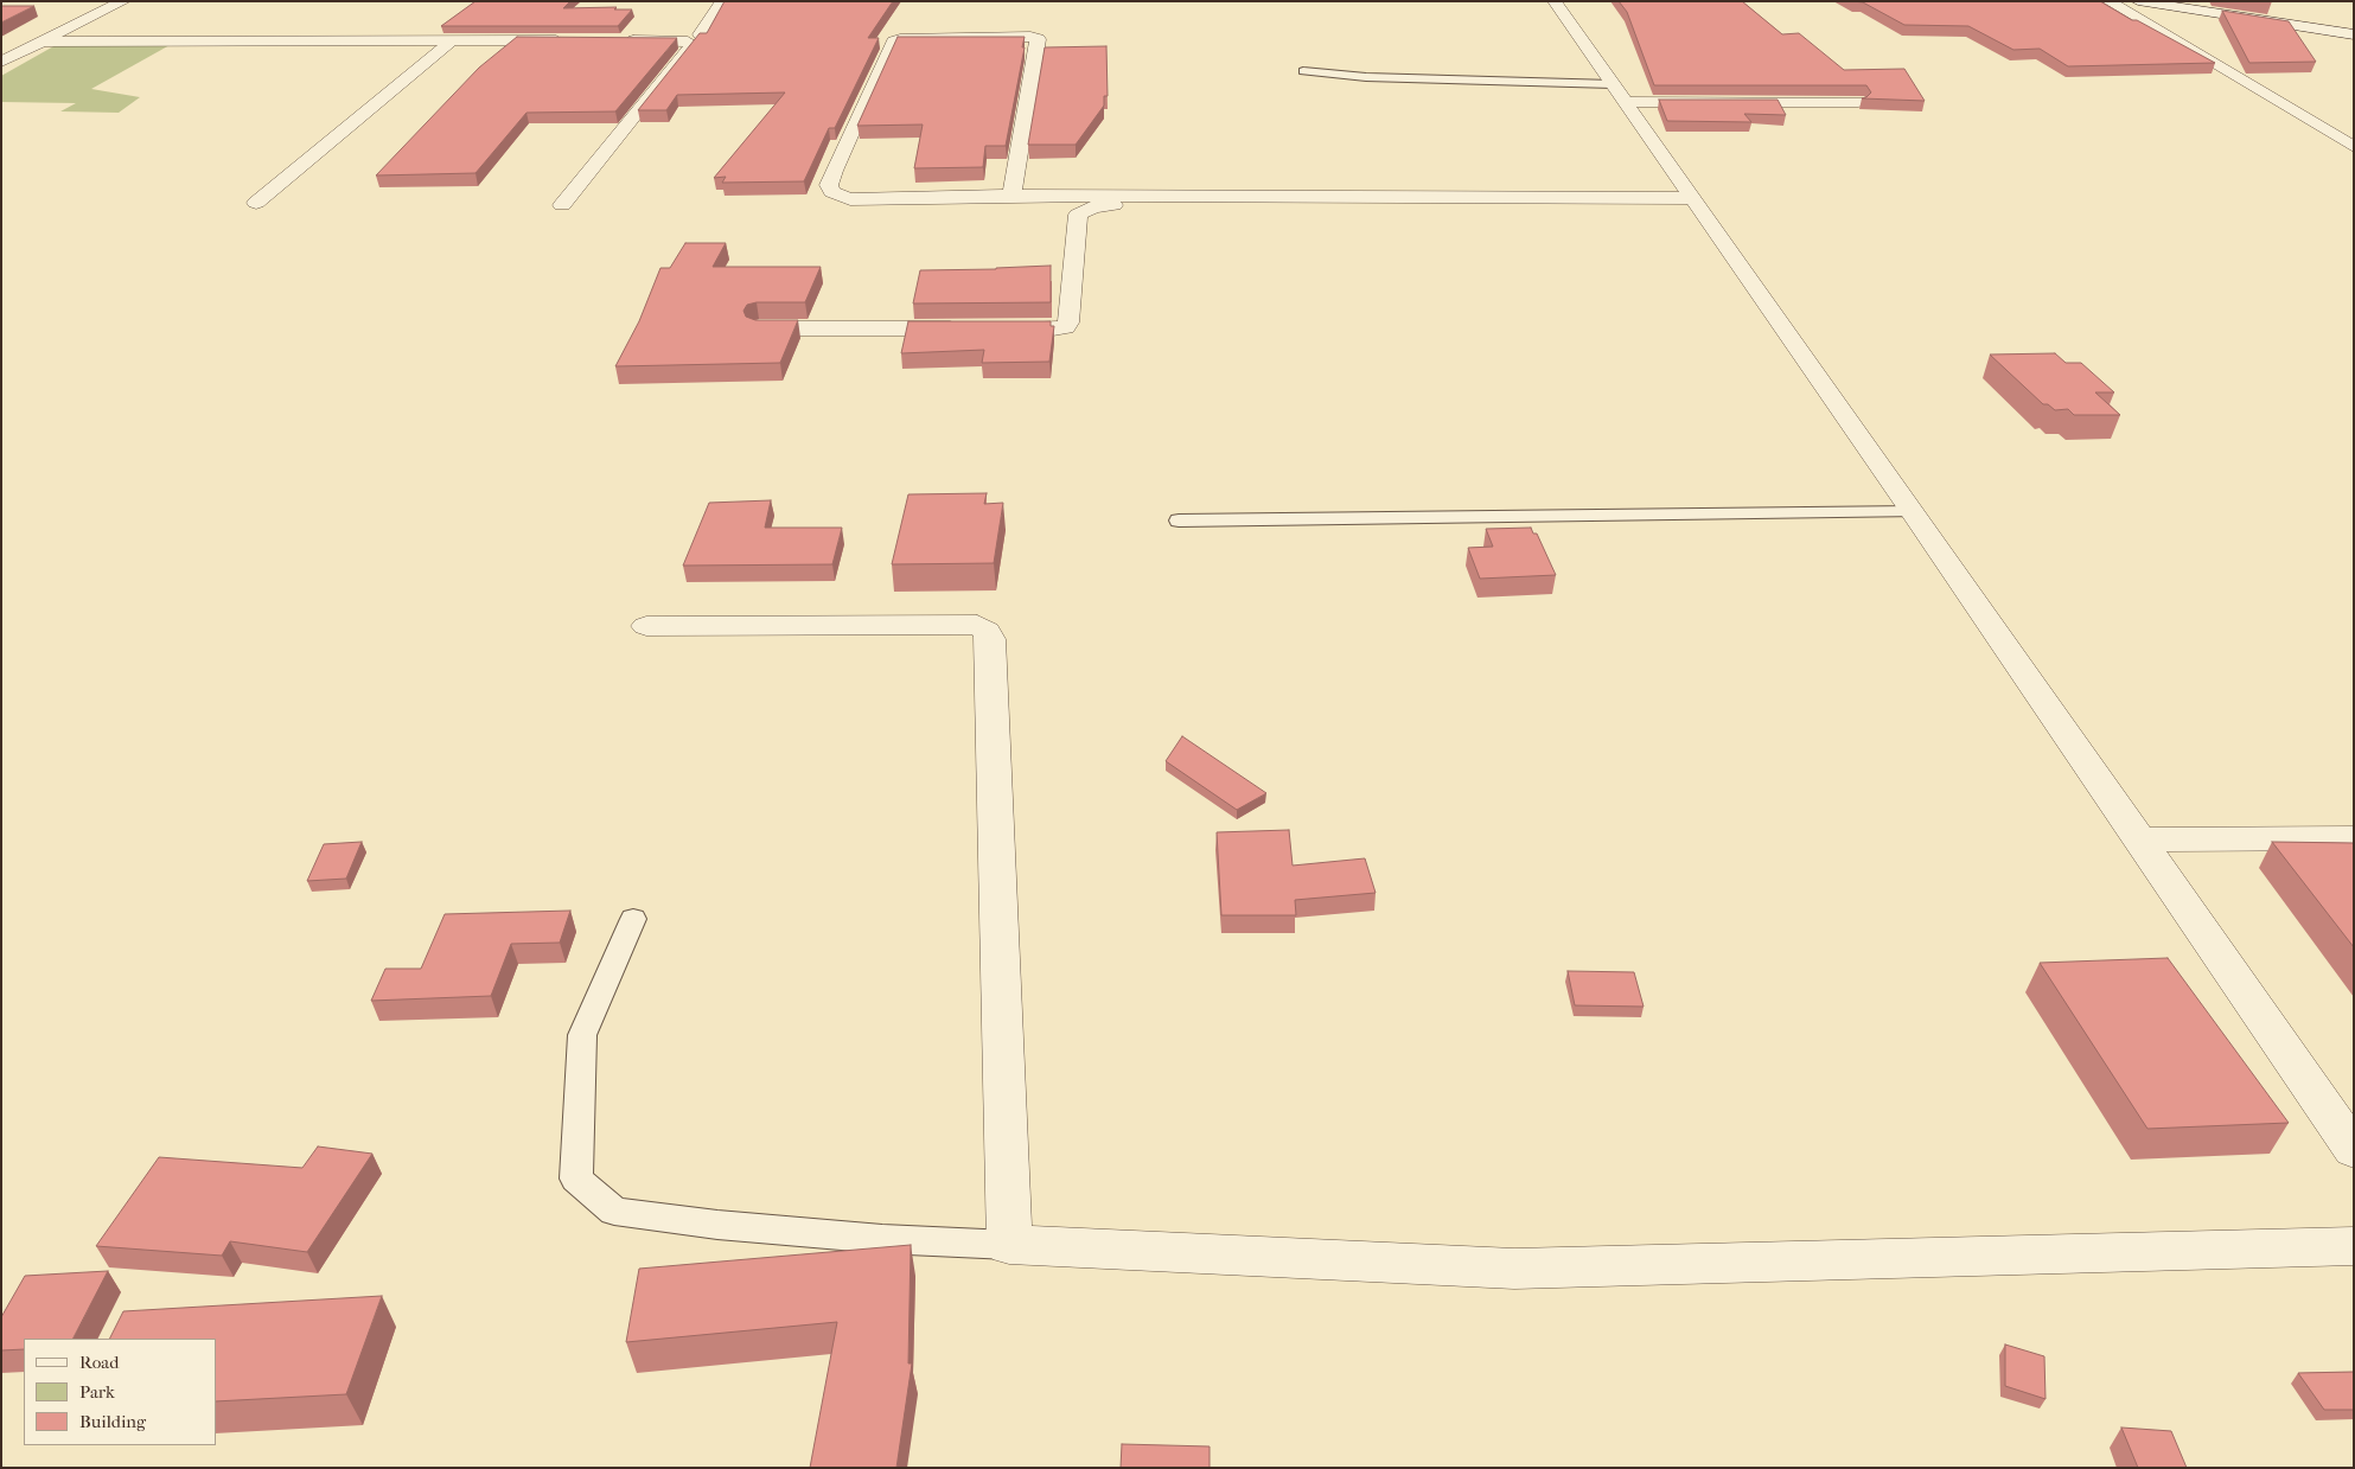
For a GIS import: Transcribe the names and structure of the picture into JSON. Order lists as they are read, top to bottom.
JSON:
{
  "legend": ["Road", "Park", "Building"]
}
